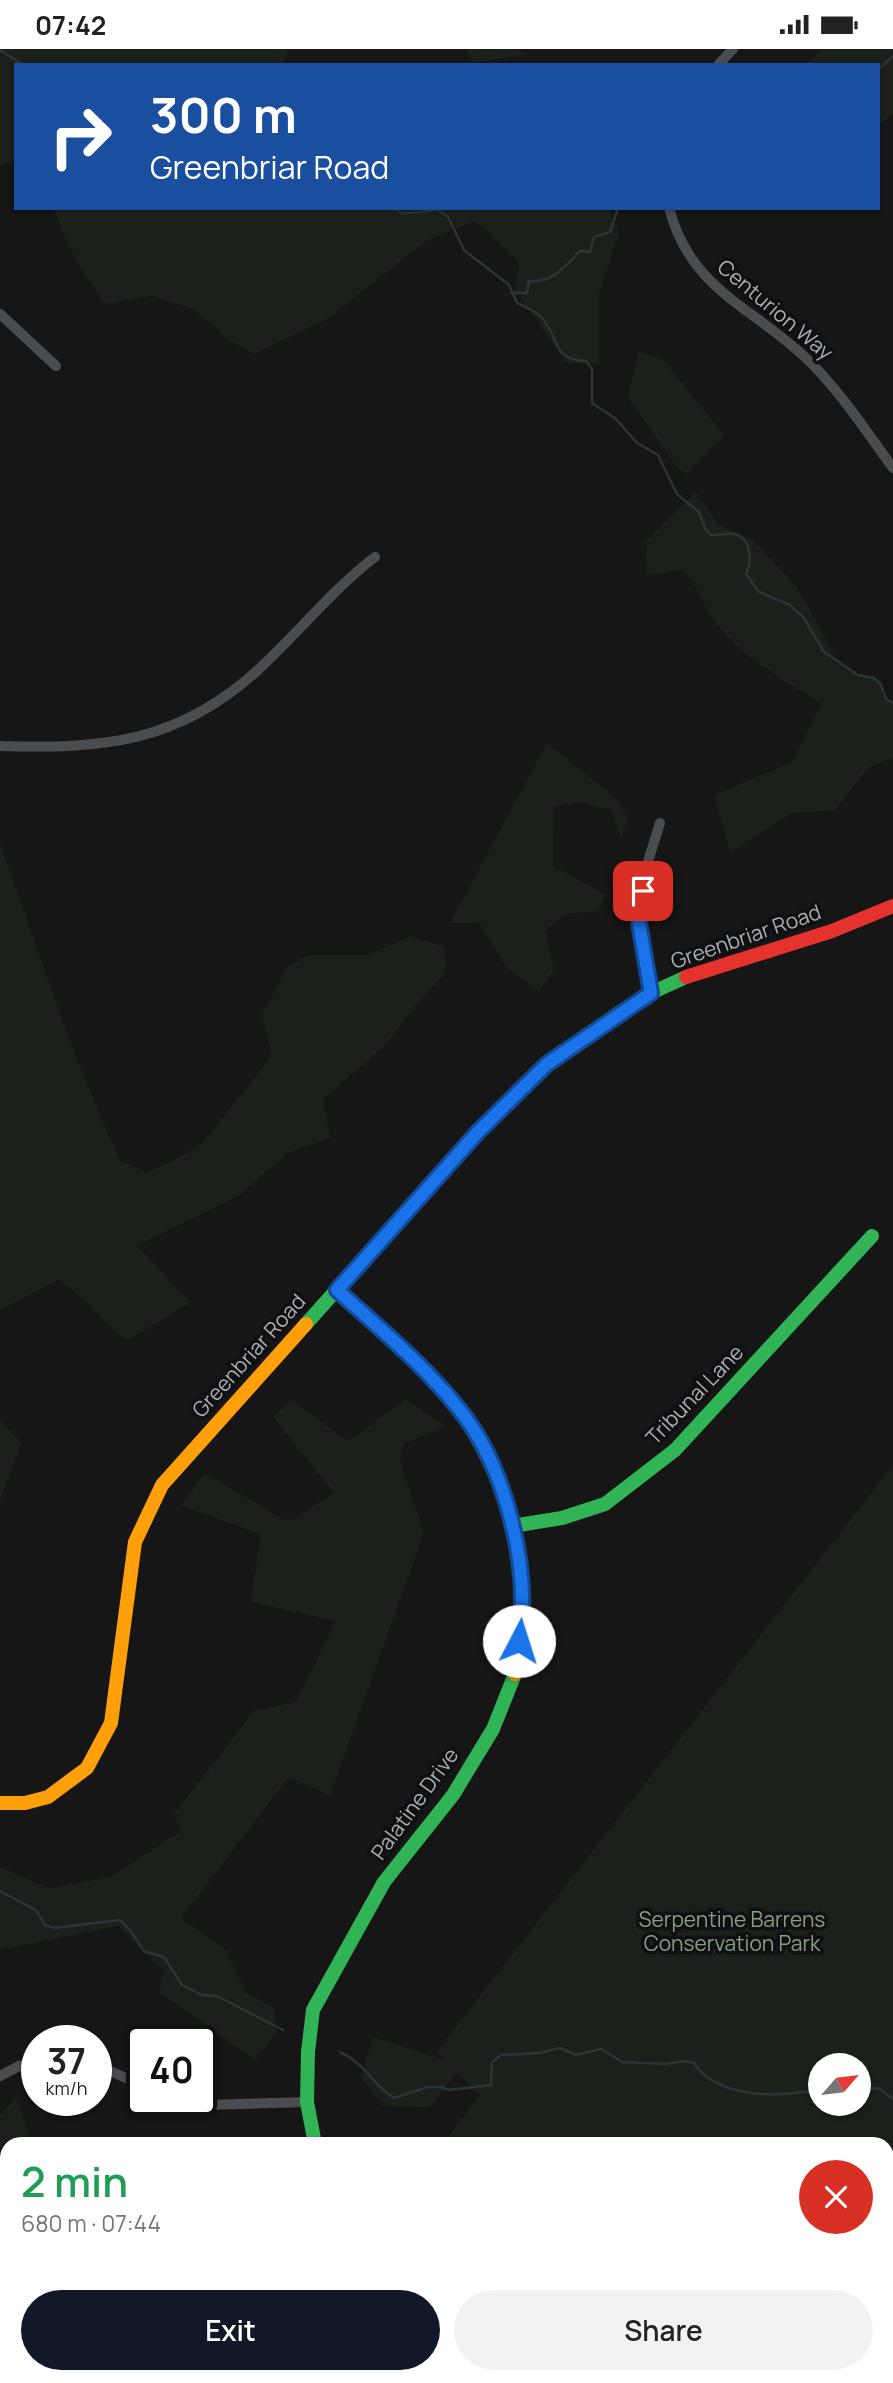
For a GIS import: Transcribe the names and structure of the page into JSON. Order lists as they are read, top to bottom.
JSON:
{
  "streets": {
    "street": [
      "Centurion Way",
      "Greenbriar Road",
      "Tribunal Lane",
      "Palatine Drive"
    ]
  },
  "crossings": [
    ["Greenbriar Road", "Palatine Drive"],
    ["Tribunal Lane", "Palatine Drive"]
  ],
  "parks": ["Serpentine Barrens Conservation Park"],
  "north": "top right",
  "page": {
    "status": "07:42",
    "turn": ["300 m", "Greenbriar Road"],
    "speed": "37 km/h",
    "limit": "40",
    "heading": ["2 min", "680 m · 07:44"],
    "buttons": ["Exit", "Share"]
  }
}
